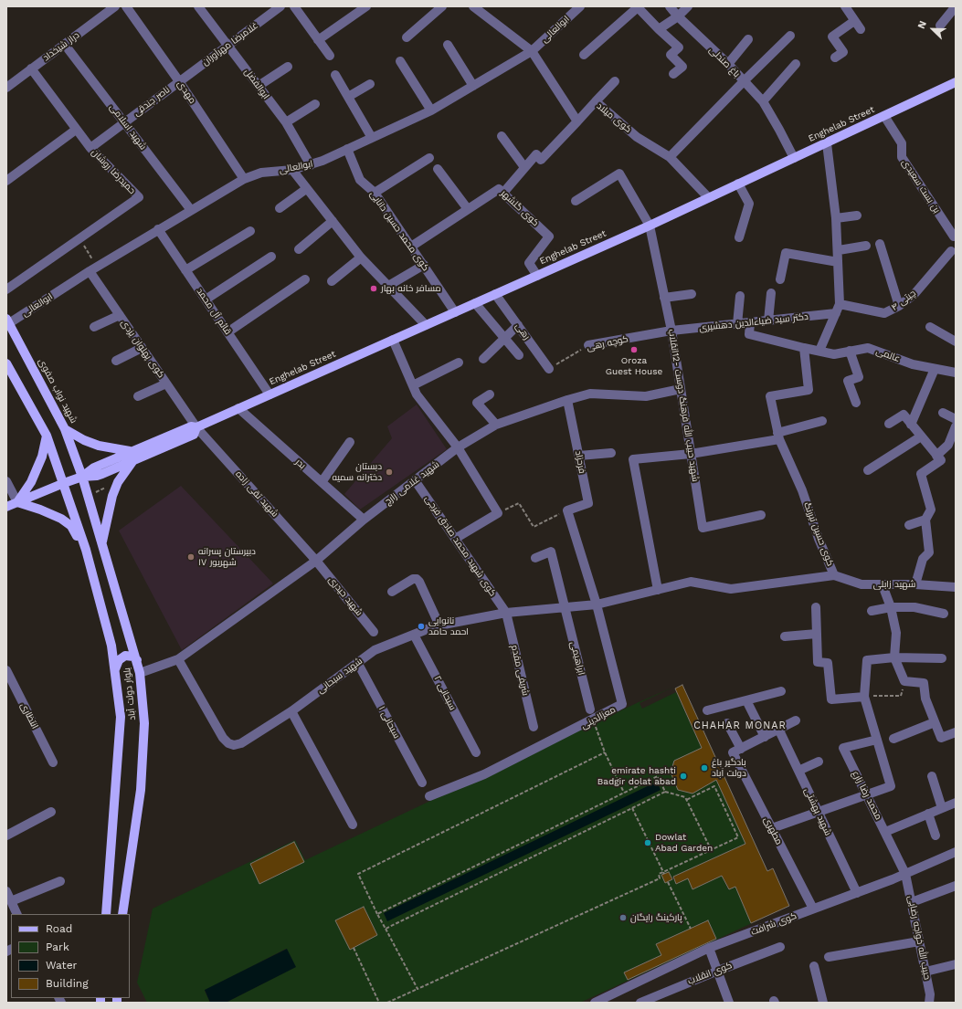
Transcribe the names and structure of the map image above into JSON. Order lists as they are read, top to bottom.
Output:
{
  "streets": {
    "main road": ["Enghelab Street", "شهید نواب صفوی", "بلوار دولت آباد"],
    "street": [
      "ابوالعالی",
      "غلامرضا مهرآوران",
      "دراز شیخداد",
      "باغ صندلی",
      "ابوالفضل",
      "مهدی",
      "ناصر جندقی",
      "کوی میلاد",
      "شهید اسلامی",
      "حمیدرضا روشان",
      "بن بست سعیدی",
      "کوی گلشهر",
      "کوی محمد حسین دانایی",
      "چیتی ۴",
      "قائم آل محمد",
      "دکتر سید ضیاءالدین دهشیری",
      "رهی",
      "کوچه رهی",
      "کوی پهلوان یزدی",
      "عالمی",
      "شهید حبیب الله فرهنگ دوست -12انقلاب",
      "فرحزاد",
      "بدر",
      "شهید غلامی زارچ",
      "شهید تقی زاده",
      "کوی حسین تیررنگ",
      "کوی شهید محمد صادق فرجی",
      "شهید زابلی",
      "شهید حیدری",
      "ابراهیمی",
      "شریفی مقدم",
      "شهید سبحانی",
      "سبحانی ۲",
      "انتظاری",
      "معزالدینی",
      "سبحانی ۱",
      "محمد رضا زارع",
      "شهید بهشتی",
      "مطهری",
      "کوی شرافت",
      "حبیب الله خواجه رضایی",
      "کوی انقلاب"
    ]
  },
  "crossings": [
    ["ابوالعالی", "ابوالفضل"],
    ["ابوالعالی", "مهدی"],
    ["ابوالعالی", "شهید اسلامی"],
    ["ابوالعالی", "کوی محمد حسین دانایی"],
    ["ابوالعالی", "قائم آل محمد"],
    ["ابوالعالی", "کوی پهلوان یزدی"],
    ["ابوالعالی", "شهید نواب صفوی"],
    ["غلامرضا مهرآوران", "ابوالفضل"],
    ["غلامرضا مهرآوران", "مهدی"],
    ["غلامرضا مهرآوران", "ناصر جندقی"],
    ["دراز شیخداد", "شهید اسلامی"],
    ["دراز شیخداد", "حمیدرضا روشان"],
    ["باغ صندلی", "Enghelab Street"],
    ["مهدی", "ناصر جندقی"],
    ["ناصر جندقی", "شهید اسلامی"],
    ["ناصر جندقی", "حمیدرضا روشان"],
    ["کوی میلاد", "Enghelab Street"],
    ["Enghelab Street", "بن بست سعیدی"],
    ["Enghelab Street", "کوی گلشهر"],
    ["Enghelab Street", "کوی محمد حسین دانایی"],
    ["Enghelab Street", "قائم آل محمد"],
    ["Enghelab Street", "رهی"],
    ["Enghelab Street", "کوی پهلوان یزدی"],
    ["Enghelab Street", "شهید نواب صفوی"],
    ["Enghelab Street", "شهید حبیب الله فرهنگ دوست -12انقلاب"],
    ["Enghelab Street", "بدر"],
    ["Enghelab Street", "شهید تقی زاده"],
    ["Enghelab Street", "بلوار دولت آباد"],
    ["کوی گلشهر", "کوی محمد حسین دانایی"],
    ["دکتر سید ضیاءالدین دهشیری", "کوچه رهی"],
    ["دکتر سید ضیاءالدین دهشیری", "شهید حبیب الله فرهنگ دوست -12انقلاب"],
    ["رهی", "کوچه رهی"],
    ["کوچه رهی", "شهید حبیب الله فرهنگ دوست -12انقلاب"],
    ["کوی پهلوان یزدی", "شهید تقی زاده"],
    ["شهید نواب صفوی", "بلوار دولت آباد"],
    ["شهید حبیب الله فرهنگ دوست -12انقلاب", "شهید غلامی زارچ"],
    ["فرحزاد", "شهید غلامی زارچ"],
    ["فرحزاد", "معزالدینی"],
    ["بدر", "شهید غلامی زارچ"],
    ["شهید غلامی زارچ", "شهید تقی زاده"],
    ["شهید غلامی زارچ", "کوی شهید محمد صادق فرجی"],
    ["شهید غلامی زارچ", "شهید حیدری"],
    ["شهید غلامی زارچ", "شهید سبحانی"],
    ["شهید تقی زاده", "شهید حیدری"],
    ["کوی حسین تیررنگ", "شهید زابلی"],
    ["کوی حسین تیررنگ", "شهید سبحانی"],
    ["کوی حسین تیررنگ", "معزالدینی"],
    ["کوی شهید محمد صادق فرجی", "شریفی مقدم"],
    ["کوی شهید محمد صادق فرجی", "شهید سبحانی"],
    ["ابراهیمی", "شهید سبحانی"],
    ["شریفی مقدم", "شهید سبحانی"],
    ["شهید سبحانی", "سبحانی ۲"],
    ["شهید سبحانی", "معزالدینی"],
    ["شهید سبحانی", "سبحانی ۱"],
    ["محمد رضا زارع", "کوی شرافت"],
    ["محمد رضا زارع", "حبیب الله خواجه رضایی"],
    ["شهید بهشتی", "کوی شرافت"],
    ["مطهری", "کوی شرافت"],
    ["کوی شرافت", "حبیب الله خواجه رضایی"]
  ],
  "districts": ["CHAHAR MONAR"],
  "places": [
    "مسافر خانه بهار",
    "Oroza Guest House",
    "دبستان دخترانه سمیه",
    "دبیرستان پسرانه ۱۷ شهریور",
    "نانوایی احمد حامد",
    "بادگیر باغ دولت آباد",
    "emirate hashti Badgir dolat abad",
    "Dowlat Abad Garden",
    "پارکینگ رایگان"
  ],
  "legend": [
    "Road",
    "Park",
    "Water",
    "Building"
  ],
  "north": "top left"
}
